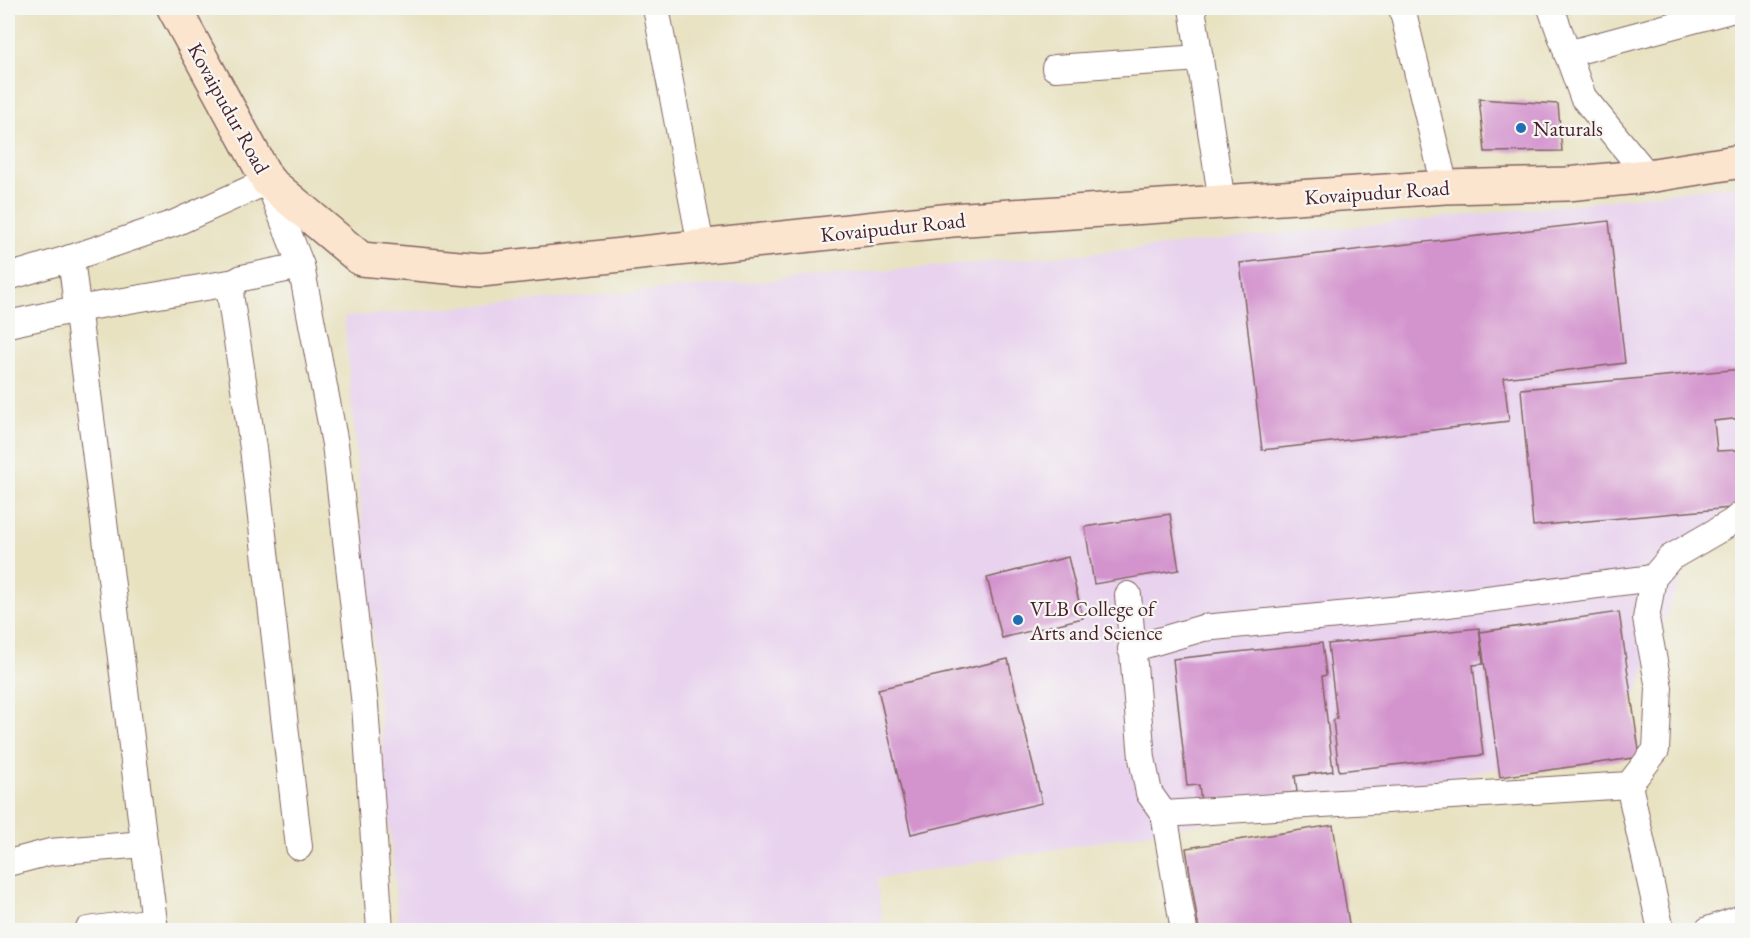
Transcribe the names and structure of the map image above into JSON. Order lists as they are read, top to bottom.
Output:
{
  "streets": {
    "main road": ["Kovaipudur Road"]
  },
  "places": ["Naturals", "VLB College of Arts and Science"]
}
